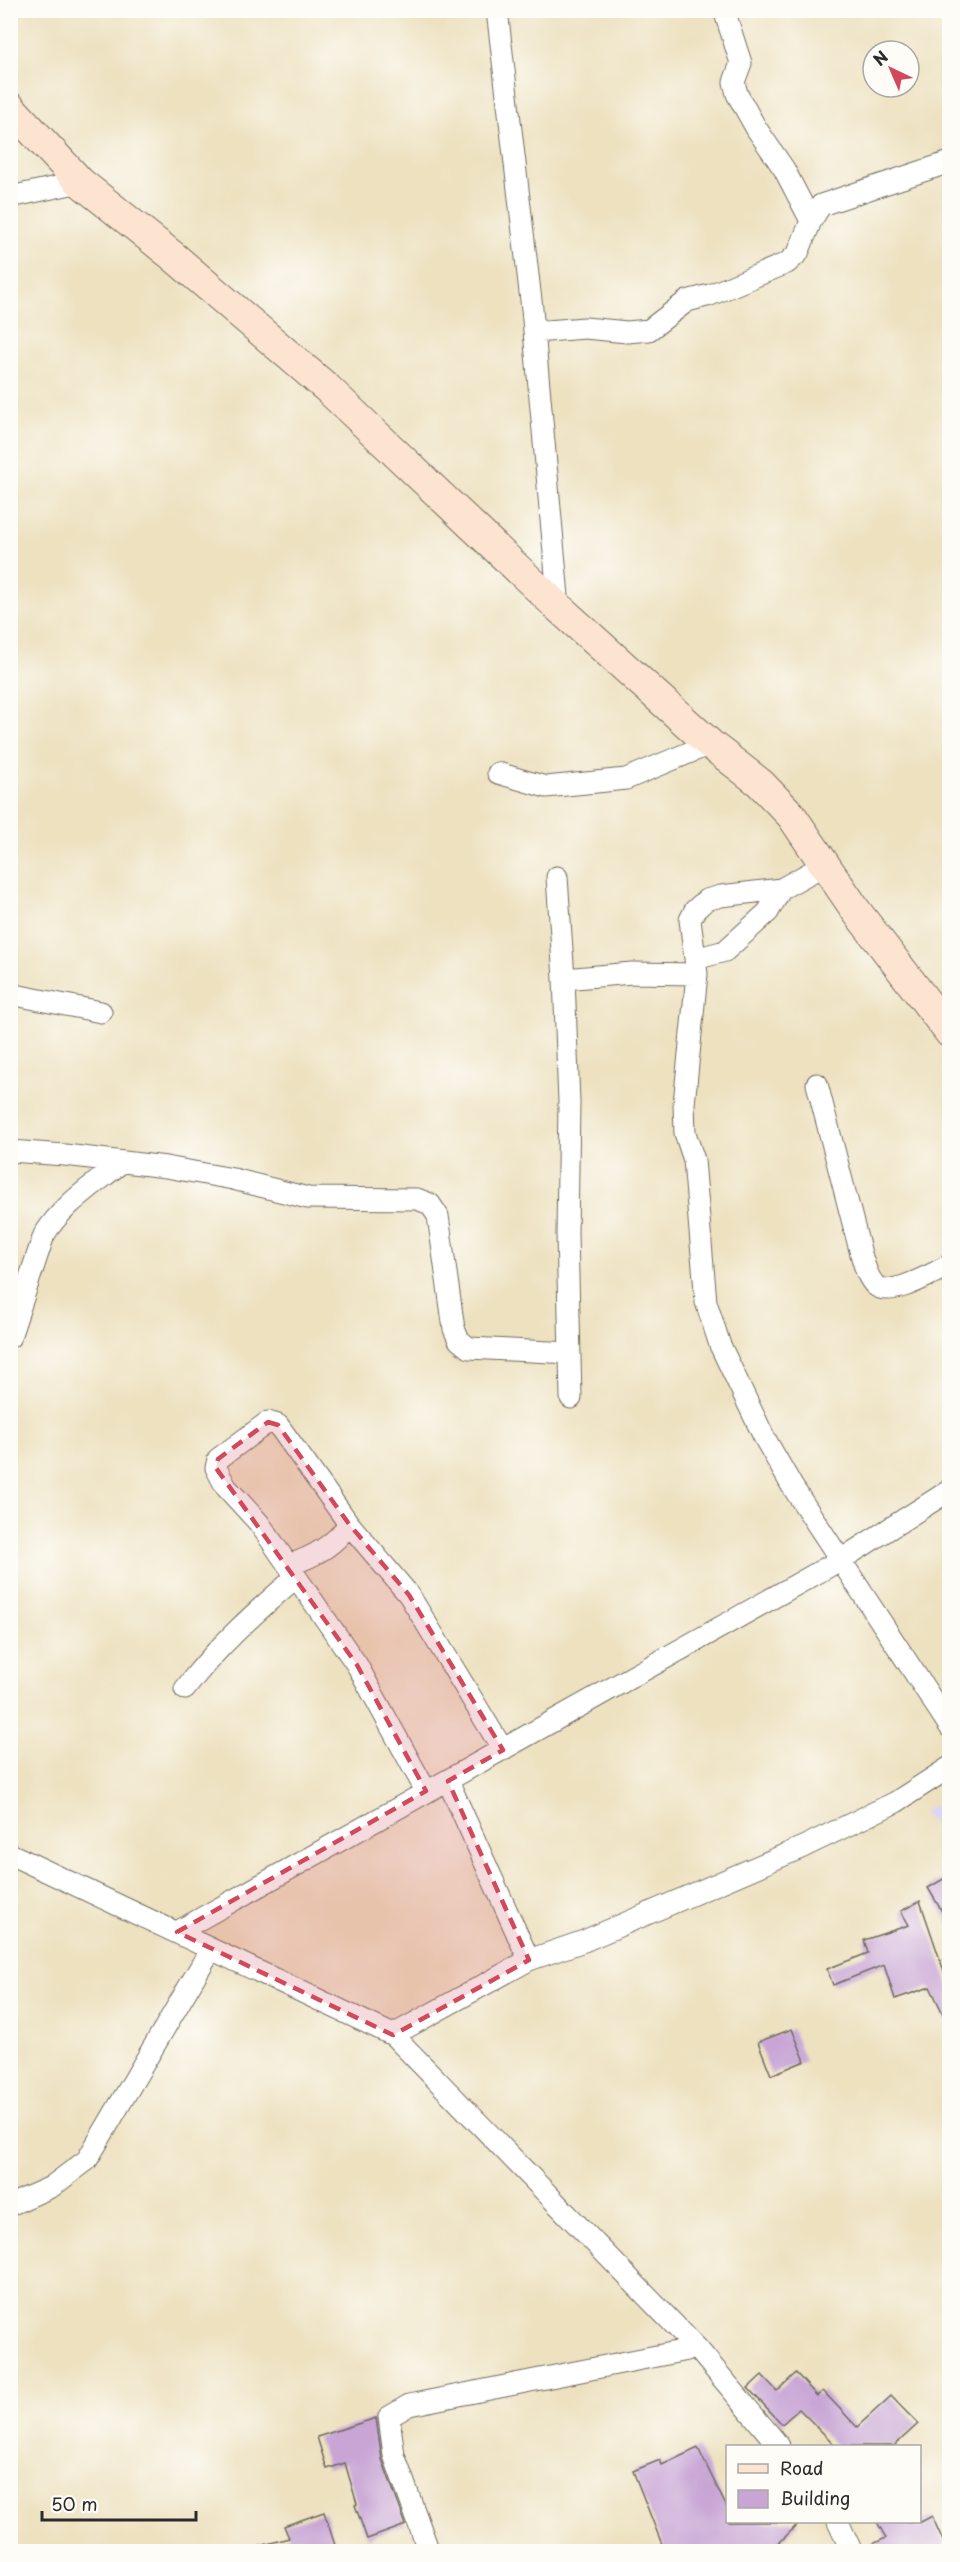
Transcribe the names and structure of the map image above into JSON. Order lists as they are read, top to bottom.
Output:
{
  "legend": ["Road", "Building"],
  "scale_bar": "50 m",
  "north": "top left"
}
